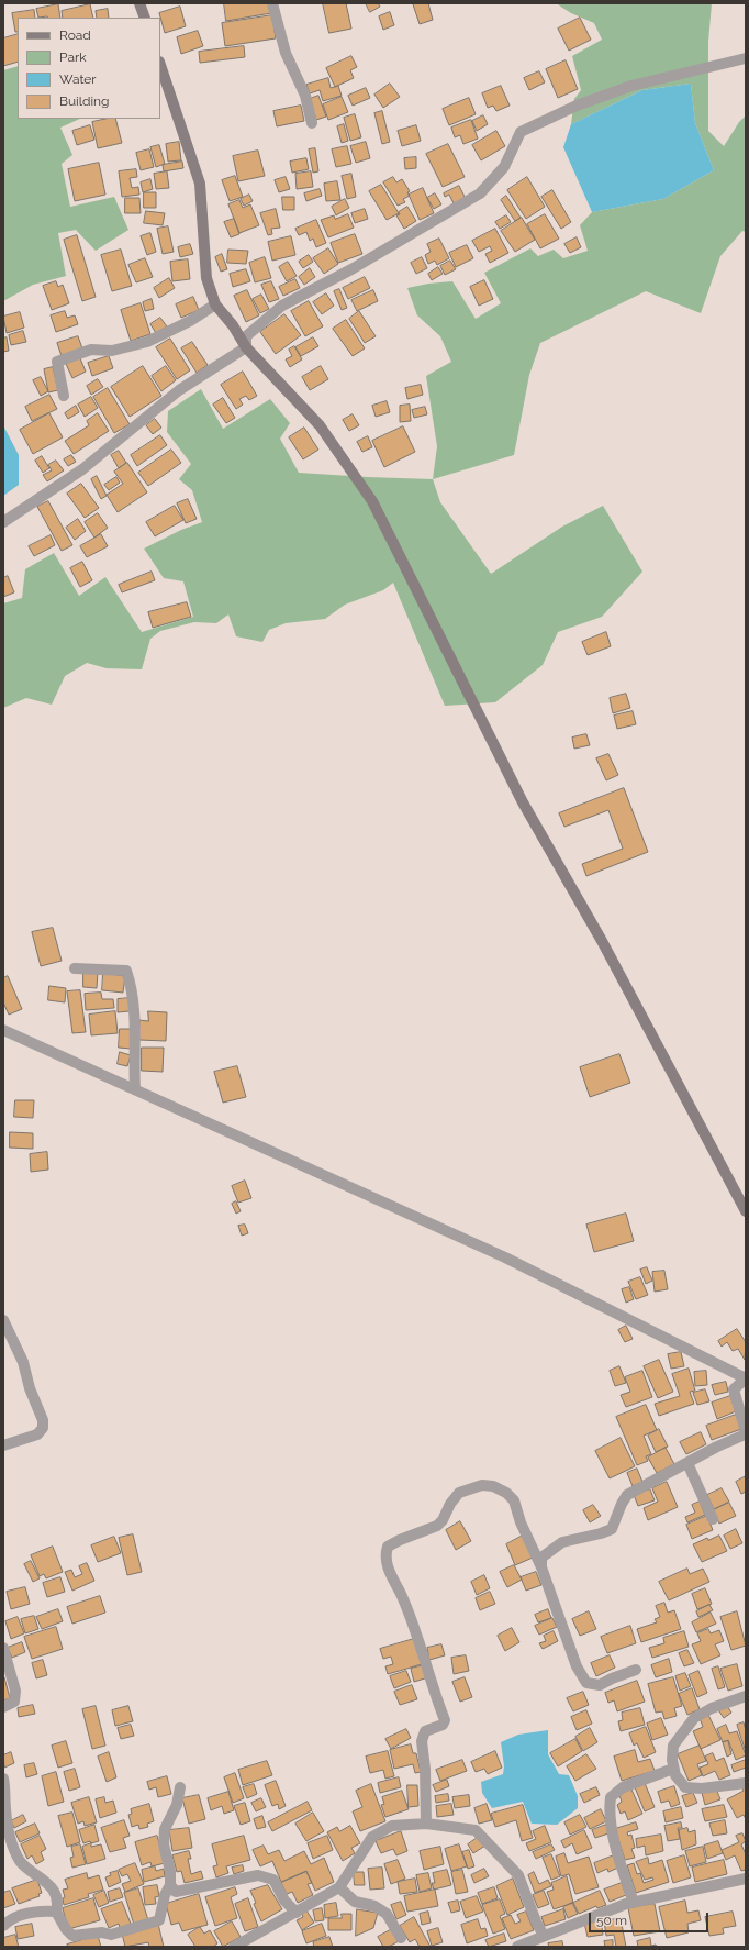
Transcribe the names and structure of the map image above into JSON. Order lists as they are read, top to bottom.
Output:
{
  "legend": [
    "Road",
    "Park",
    "Water",
    "Building"
  ],
  "scale_bar": "50 m"
}
